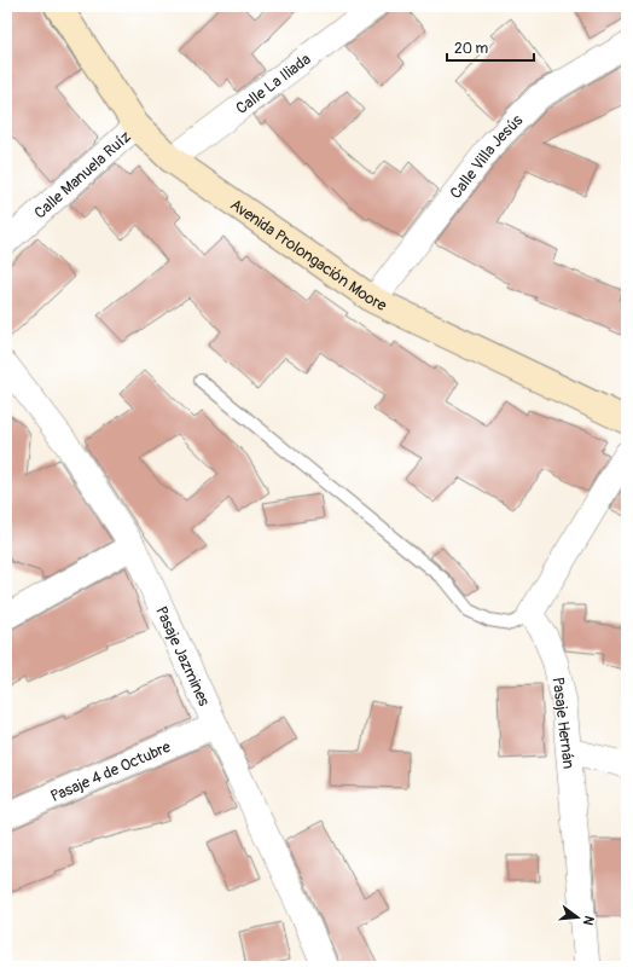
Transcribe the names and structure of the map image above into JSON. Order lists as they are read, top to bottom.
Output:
{
  "streets": {
    "street": [
      "Calle La Iliada",
      "Calle Villa Jesús",
      "Calle Manuela Ruíz",
      "Avenida Prolongación Moore",
      "Pasaje Jazmines",
      "Pasaje Hernán",
      "Pasaje 4 de Octubre"
    ]
  },
  "crossings": [
    ["Calle La Iliada", "Avenida Prolongación Moore"],
    ["Calle Villa Jesús", "Avenida Prolongación Moore"],
    ["Calle Manuela Ruíz", "Avenida Prolongación Moore"],
    ["Pasaje Jazmines", "Pasaje 4 de Octubre"]
  ],
  "scale_bar": "20 m",
  "north": "right"
}
